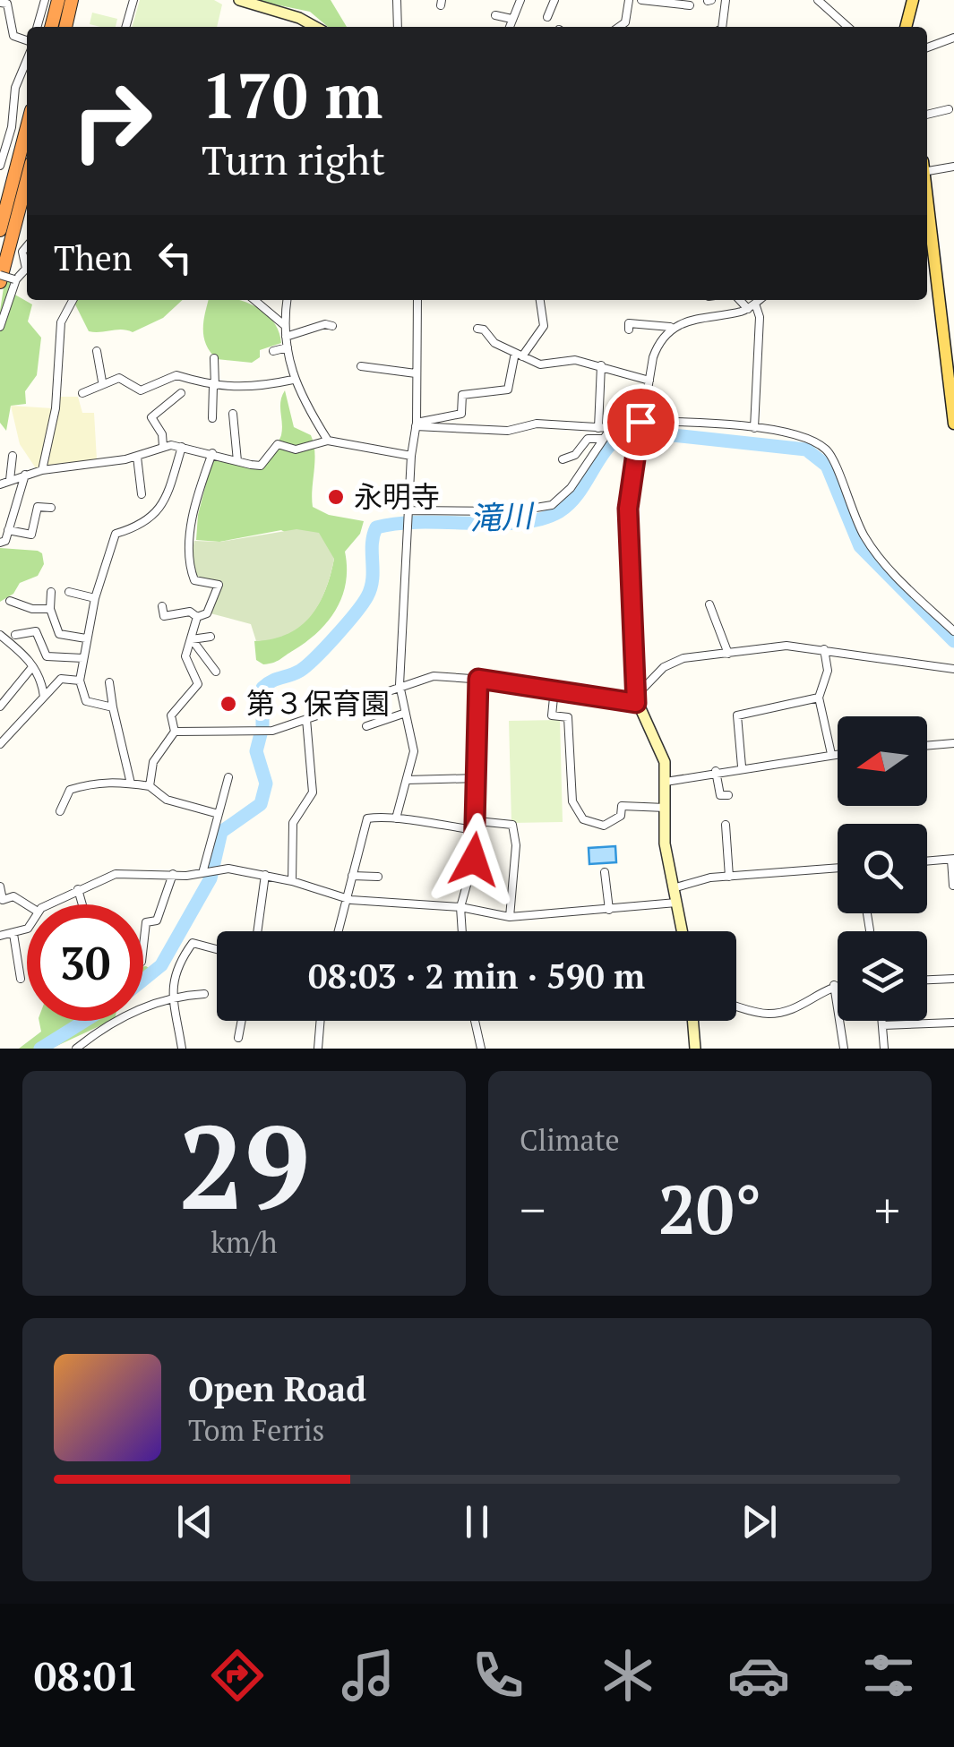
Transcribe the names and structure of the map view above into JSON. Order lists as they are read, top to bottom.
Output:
{
  "water": ["滝川"],
  "places": ["永明寺", "第３保育園"],
  "north": "left",
  "page": {
    "turn": ["170 m", "Turn right"],
    "then": "Then",
    "limit": "30",
    "trip": "08:03 · 2 min · 590 m",
    "tile": [
      ["29", "km/h"],
      "Climate"
    ],
    "heat": ["−", "20°", "+"],
    "song": ["Open Road", "Tom Ferris"],
    "tabs": "08:01"
  }
}
